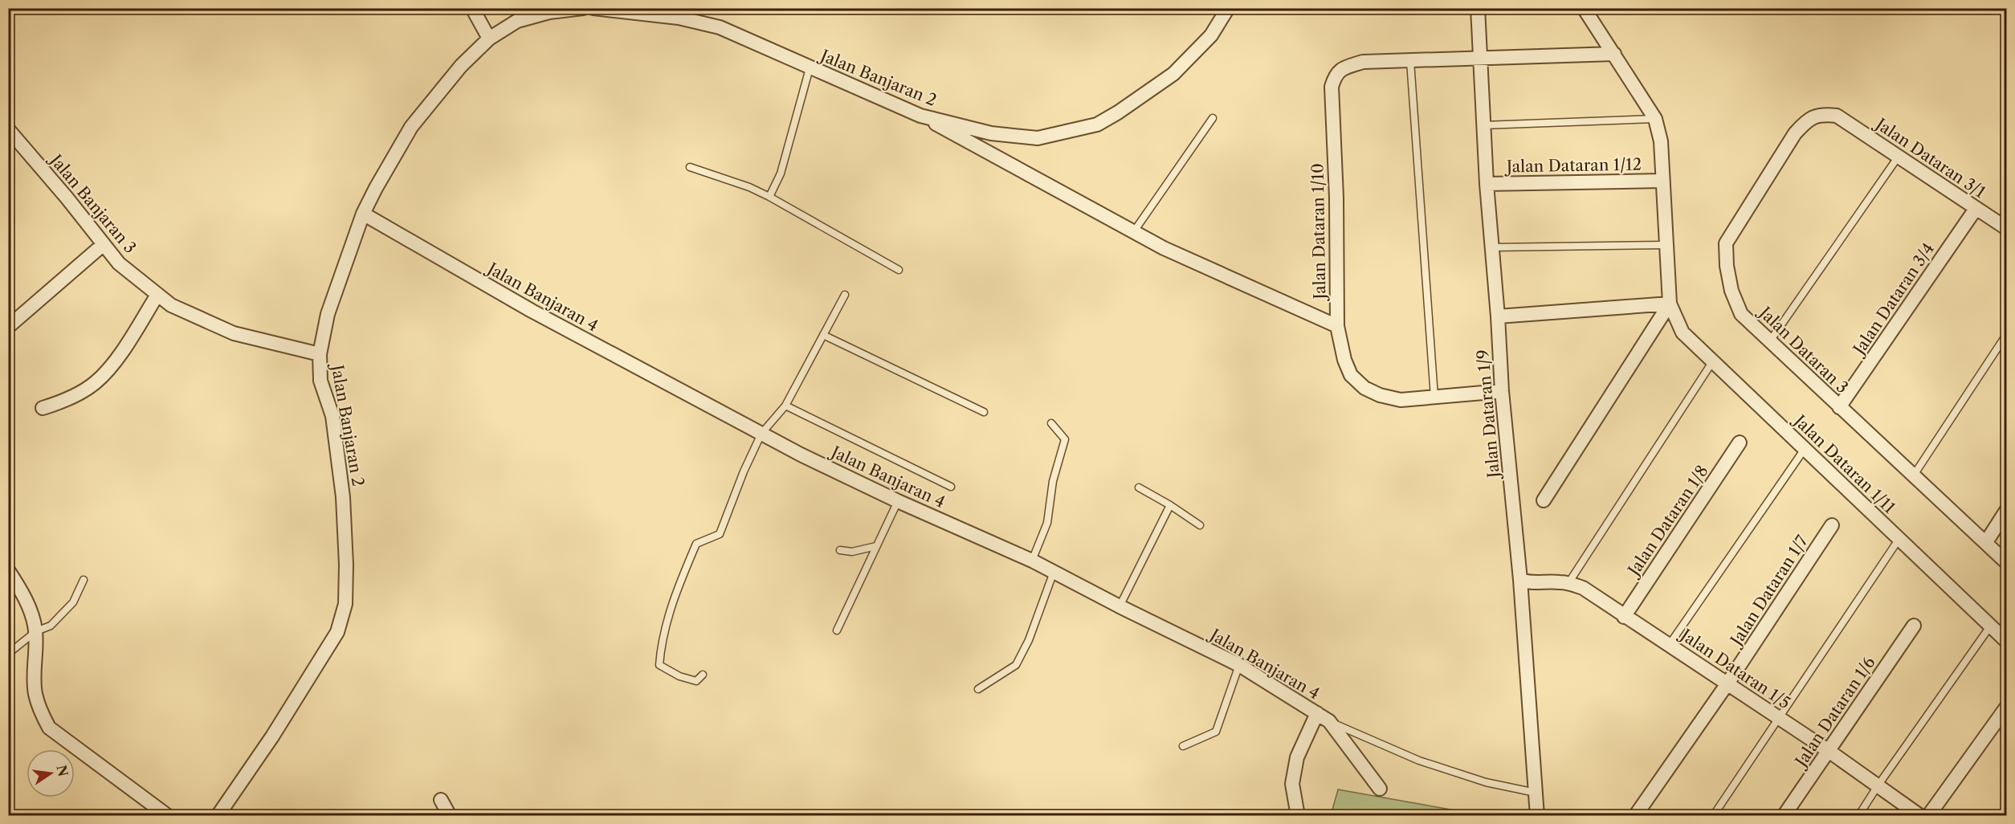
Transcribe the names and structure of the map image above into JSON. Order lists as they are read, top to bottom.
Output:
{
  "streets": {
    "street": [
      "Jalan Banjaran 2",
      "Jalan Dataran 3/1",
      "Jalan Dataran 1/12",
      "Jalan Banjaran 3",
      "Jalan Dataran 1/10",
      "Jalan Banjaran 4",
      "Jalan Dataran 3/4",
      "Jalan Dataran 3",
      "Jalan Dataran 1/9",
      "Jalan Dataran 1/11",
      "Jalan Dataran 1/8",
      "Jalan Dataran 1/7",
      "Jalan Dataran 1/5",
      "Jalan Dataran 1/6"
    ]
  },
  "crossings": [
    ["Jalan Banjaran 2", "Jalan Banjaran 3"],
    ["Jalan Banjaran 2", "Jalan Banjaran 4"],
    ["Jalan Dataran 3/1", "Jalan Dataran 3/4"],
    ["Jalan Dataran 3/1", "Jalan Dataran 3"],
    ["Jalan Dataran 1/12", "Jalan Dataran 1/9"],
    ["Jalan Dataran 1/10", "Jalan Dataran 1/9"],
    ["Jalan Dataran 3/4", "Jalan Dataran 3"],
    ["Jalan Dataran 1/9", "Jalan Dataran 1/5"],
    ["Jalan Dataran 1/8", "Jalan Dataran 1/5"],
    ["Jalan Dataran 1/7", "Jalan Dataran 1/5"],
    ["Jalan Dataran 1/5", "Jalan Dataran 1/6"]
  ],
  "north": "right"
}
